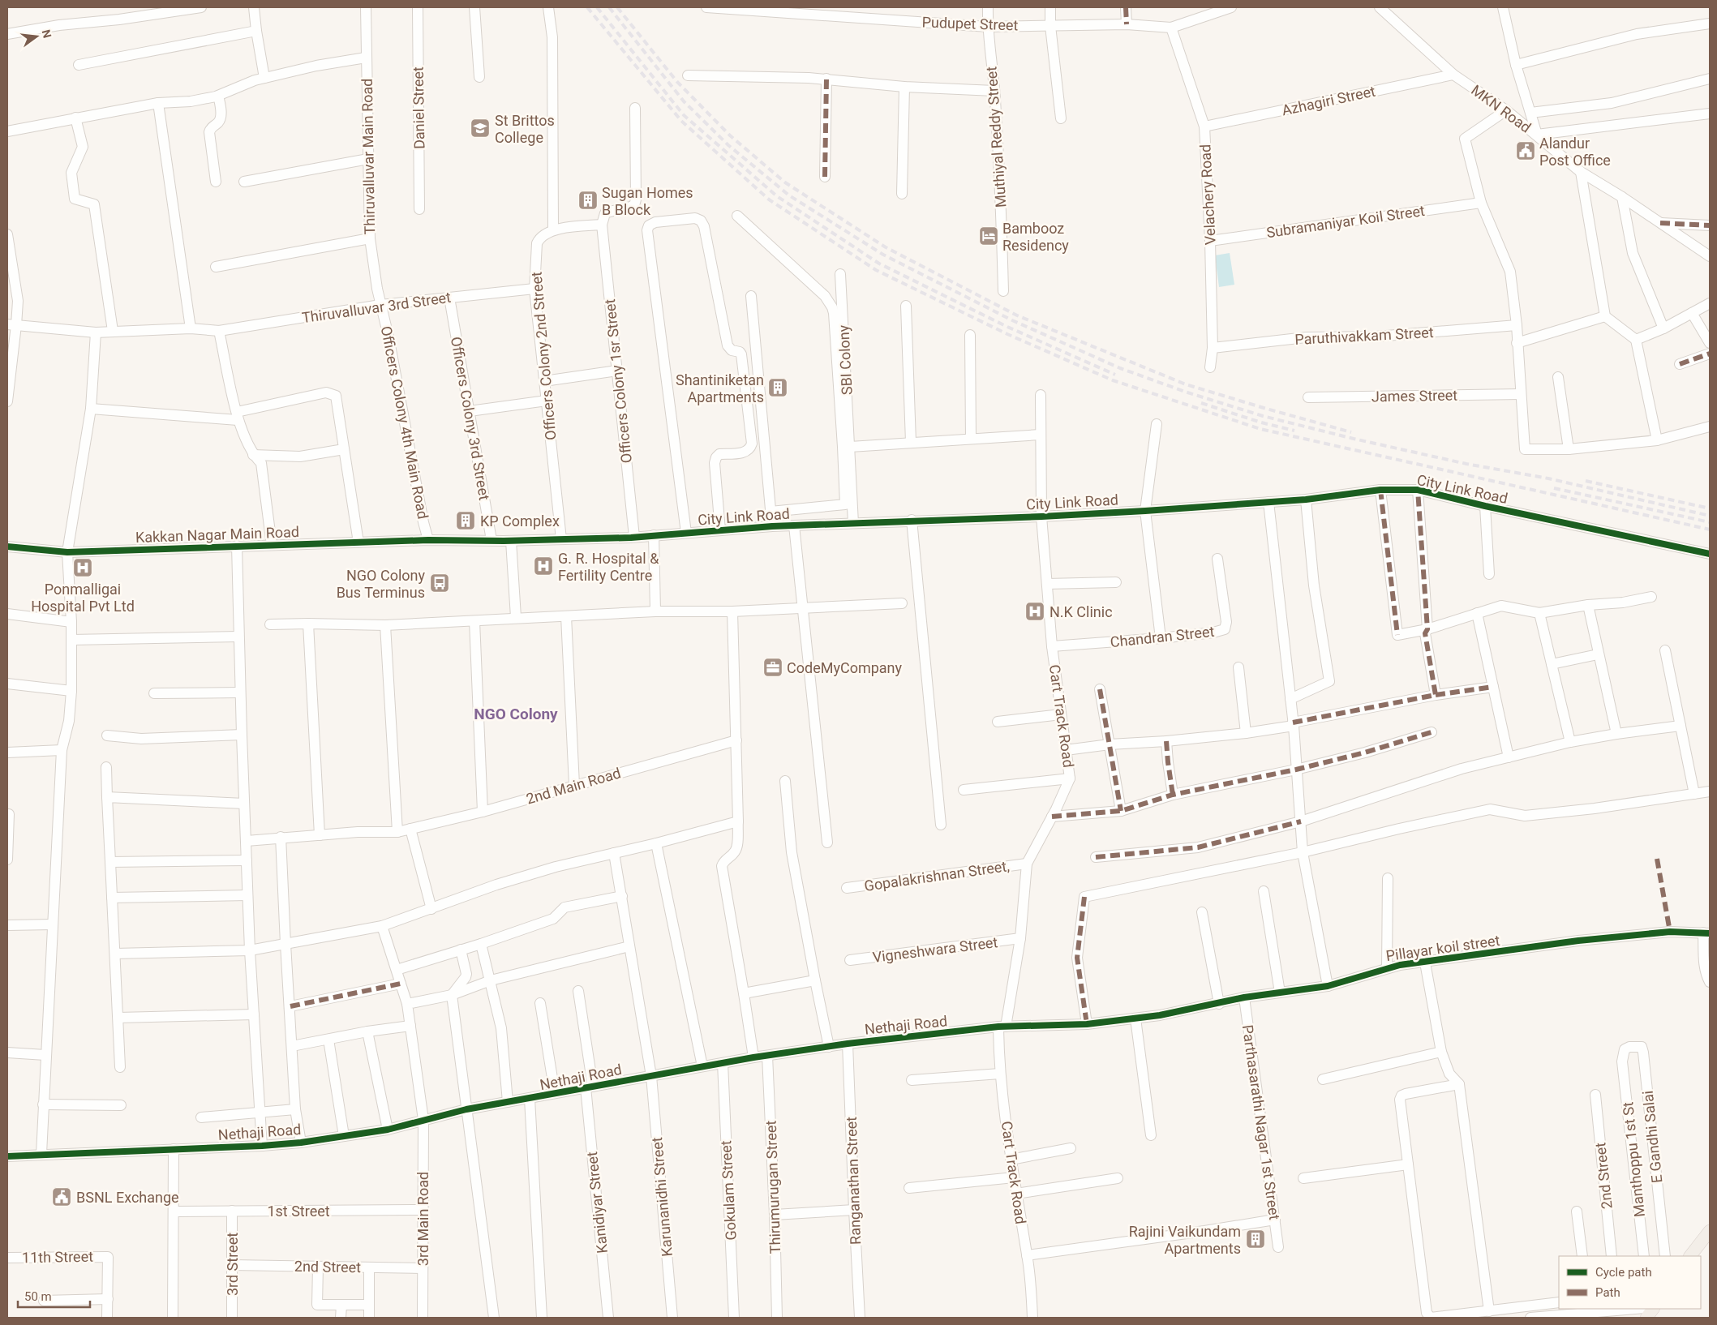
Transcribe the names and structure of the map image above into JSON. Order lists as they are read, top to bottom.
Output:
{
  "streets": {
    "street": [
      "Pudupet Street",
      "Azhagiri Street",
      "Daniel Street",
      "MKN Road",
      "Muthiyal Reddy Street",
      "Thiruvalluvar Main Road",
      "Velachery Road",
      "Subramaniyar Koil Street",
      "Thiruvalluvar 3rd Street",
      "Paruthivakkam Street",
      "Officers Colony 2nd Street",
      "SBI Colony",
      "Officers Colony 1sr Street",
      "James Street",
      "Officers Colony 3rd Street",
      "Officers Colony 4th Main Road",
      "City Link Road",
      "Kakkan Nagar Main Road",
      "Chandran Street",
      "Cart Track Road",
      "2nd Main Road",
      "Gopalakrishnan Street,",
      "Pillayar koil street",
      "Vigneshwara Street",
      "Nethaji Road",
      "Parthasarathi Nagar 1st Street",
      "E Gandhi Salai",
      "Manthoppu 1st St",
      "2nd Street",
      "Ranganathan Street",
      "Thirumurugan Street",
      "Gokulam Street",
      "Karunanidhi Street",
      "Kanidiyar Street",
      "1st Street",
      "3rd Main Road",
      "11th Street",
      "3rd Street"
    ]
  },
  "crossings": [
    ["Pudupet Street", "Muthiyal Reddy Street"],
    ["Pudupet Street", "Velachery Road"],
    ["Azhagiri Street", "MKN Road"],
    ["Azhagiri Street", "Velachery Road"],
    ["Thiruvalluvar Main Road", "Thiruvalluvar 3rd Street"],
    ["Thiruvalluvar Main Road", "Officers Colony 4th Main Road"],
    ["Velachery Road", "Subramaniyar Koil Street"],
    ["Velachery Road", "Paruthivakkam Street"],
    ["Thiruvalluvar 3rd Street", "Officers Colony 2nd Street"],
    ["Thiruvalluvar 3rd Street", "Officers Colony 3rd Street"],
    ["Thiruvalluvar 3rd Street", "Officers Colony 4th Main Road"],
    ["Officers Colony 2nd Street", "City Link Road"],
    ["SBI Colony", "City Link Road"],
    ["Officers Colony 1sr Street", "City Link Road"],
    ["Officers Colony 3rd Street", "City Link Road"],
    ["Officers Colony 4th Main Road", "City Link Road"],
    ["Officers Colony 4th Main Road", "Kakkan Nagar Main Road"],
    ["City Link Road", "Kakkan Nagar Main Road"],
    ["City Link Road", "Cart Track Road"],
    ["Chandran Street", "Cart Track Road"],
    ["Cart Track Road", "Gopalakrishnan Street,"],
    ["Cart Track Road", "Vigneshwara Street"],
    ["Cart Track Road", "Nethaji Road"],
    ["Pillayar koil street", "Nethaji Road"],
    ["Pillayar koil street", "Parthasarathi Nagar 1st Street"],
    ["Nethaji Road", "Ranganathan Street"],
    ["Nethaji Road", "Thirumurugan Street"],
    ["Nethaji Road", "Gokulam Street"],
    ["Nethaji Road", "Karunanidhi Street"],
    ["Nethaji Road", "Kanidiyar Street"],
    ["Nethaji Road", "3rd Main Road"],
    ["E Gandhi Salai", "Manthoppu 1st St"],
    ["2nd Street", "3rd Main Road"],
    ["2nd Street", "3rd Street"],
    ["1st Street", "3rd Main Road"],
    ["1st Street", "3rd Street"]
  ],
  "districts": ["NGO Colony"],
  "places": {
    "school or university": ["St Brittos College"],
    "public building": ["Alandur Post Office", "BSNL Exchange"],
    "building": [
      "Sugan Homes B Block",
      "Shantiniketan Apartments",
      "KP Complex",
      "Rajini Vaikundam Apartments"
    ],
    "hotel": ["Bambooz Residency"],
    "hospital": ["G. R. Hospital & Fertility Centre", "Ponmalligai Hospital Pvt Ltd", "N.K Clinic"],
    "bus stop": ["NGO Colony Bus Terminus"],
    "office": ["CodeMyCompany"]
  },
  "legend": ["Cycle path", "Path"],
  "scale_bar": "50 m",
  "north": "right"
}
